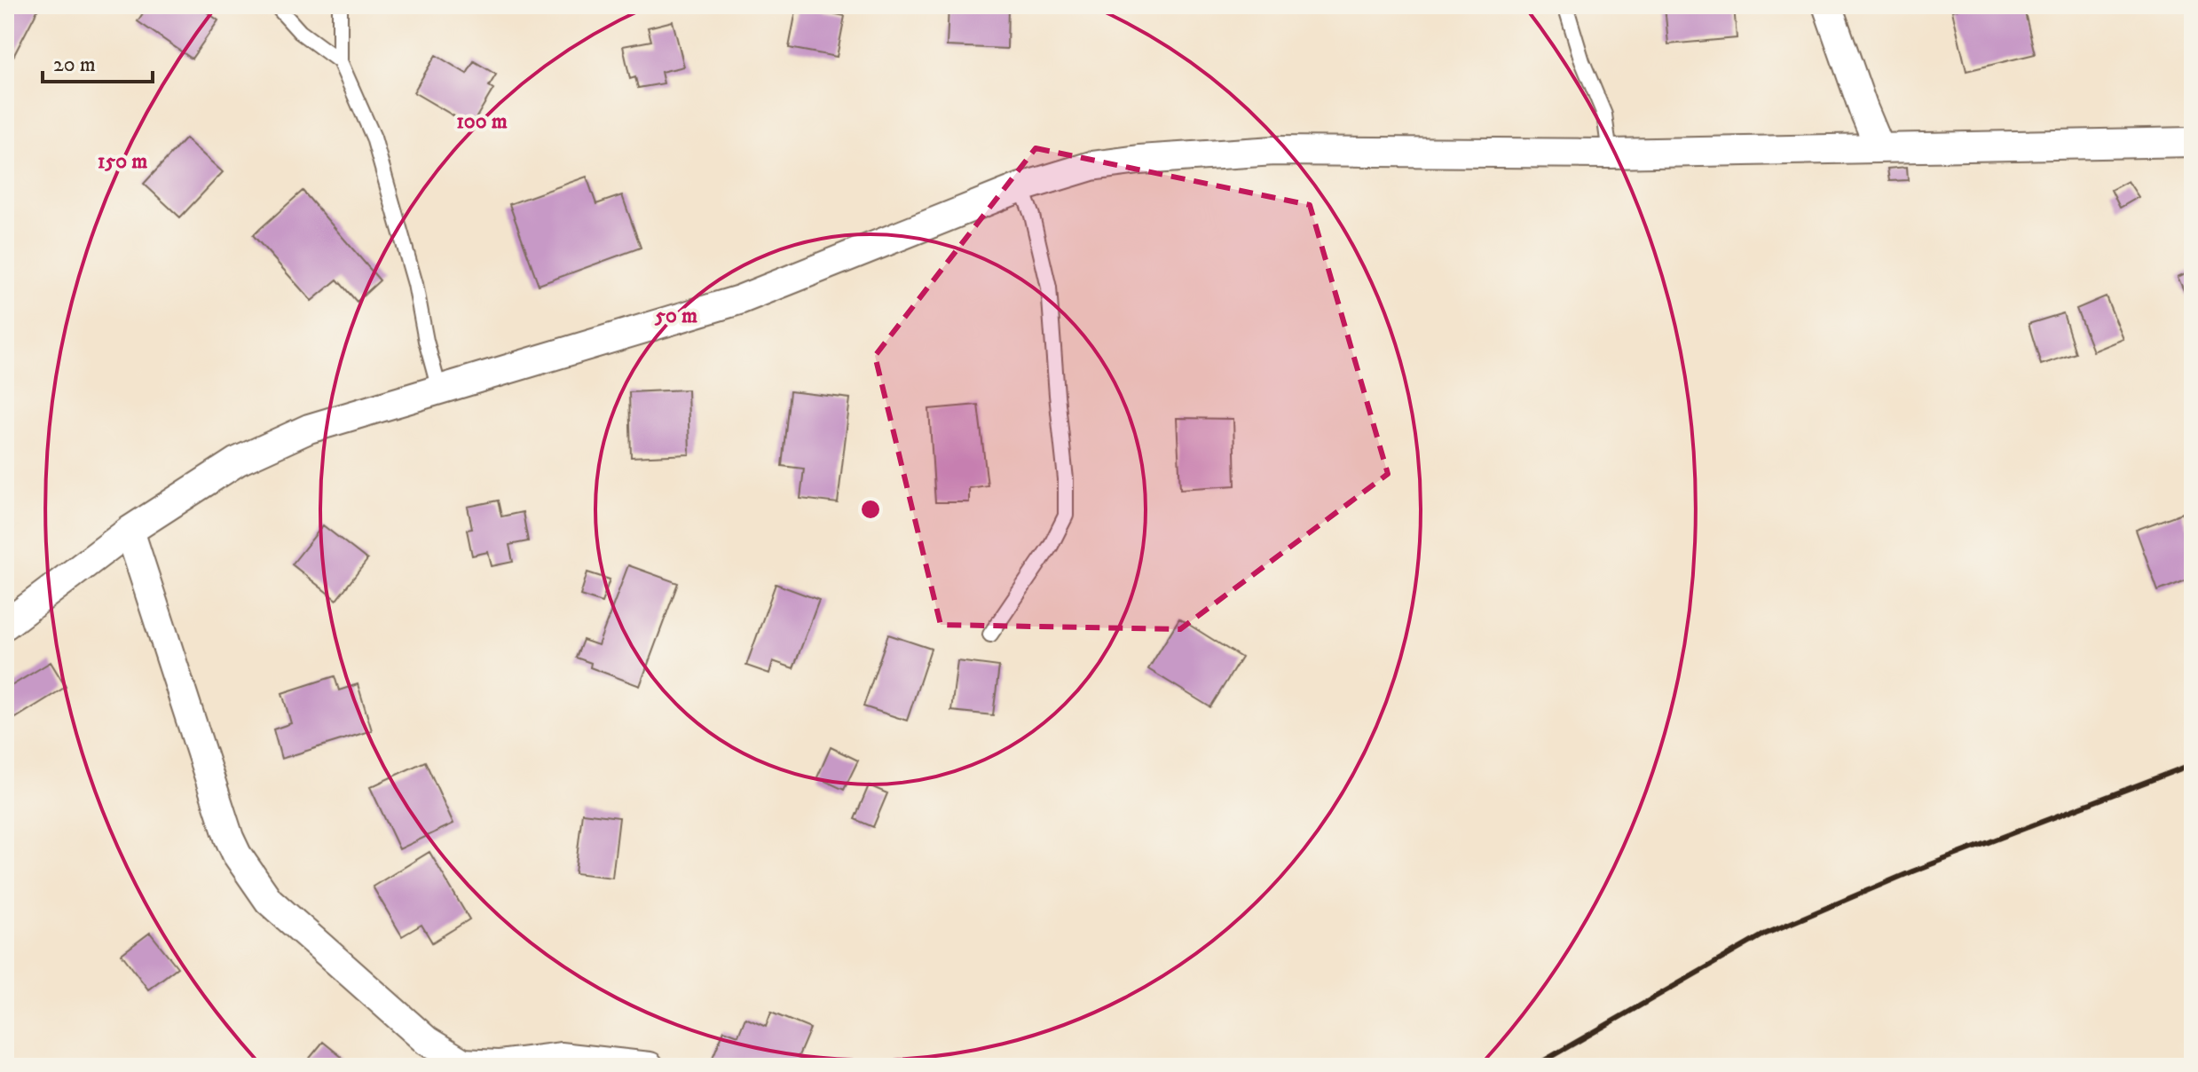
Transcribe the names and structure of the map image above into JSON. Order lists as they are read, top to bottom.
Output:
{
  "scale_bar": "20 m",
  "rings": ["100 m", "150 m", "50 m"]
}
